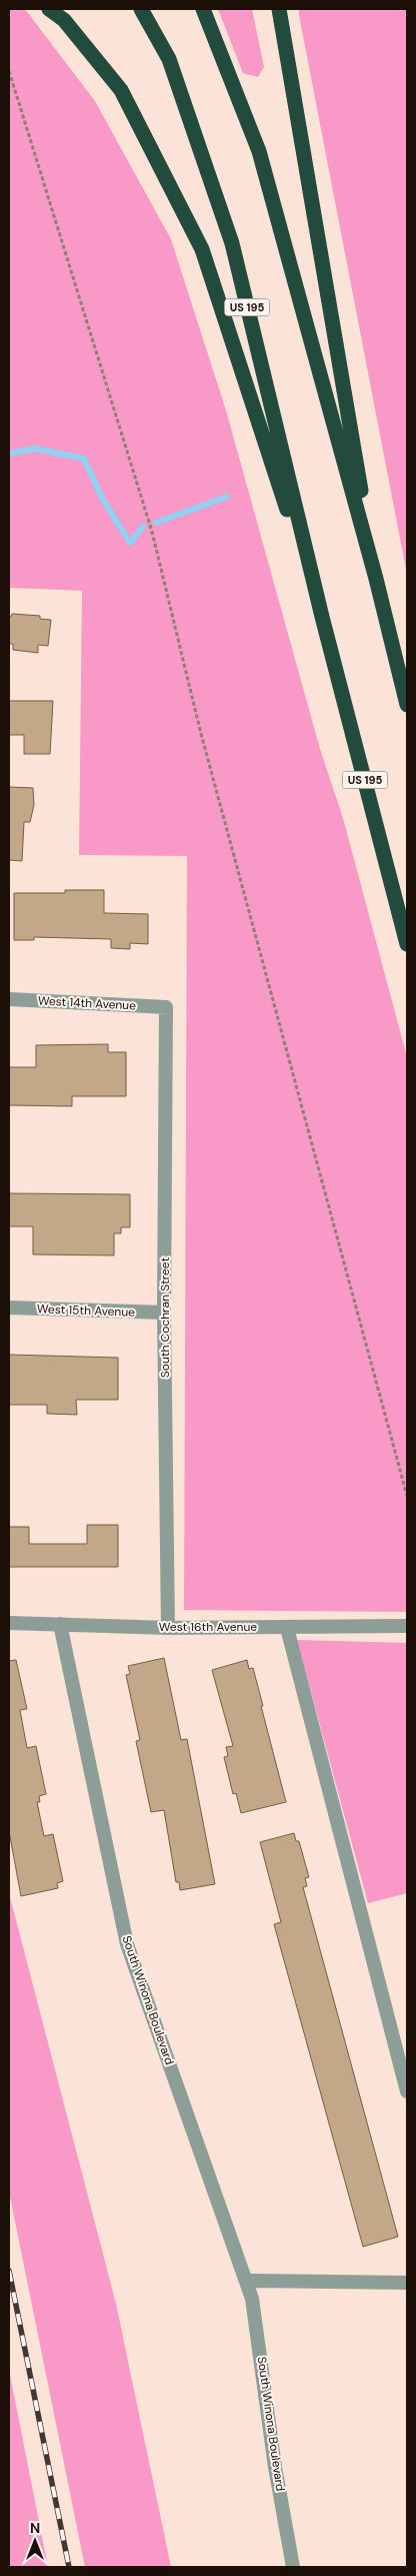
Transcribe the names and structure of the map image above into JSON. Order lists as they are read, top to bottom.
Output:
{
  "streets": {
    "highway": ["US 195"],
    "street": [
      "West 14th Avenue",
      "West 15th Avenue",
      "South Cochran Street",
      "West 16th Avenue",
      "South Winona Boulevard"
    ]
  },
  "crossings": [
    ["West 14th Avenue", "South Cochran Street"],
    ["West 15th Avenue", "South Cochran Street"],
    ["South Cochran Street", "West 16th Avenue"],
    ["West 16th Avenue", "South Winona Boulevard"]
  ],
  "north": "top"
}
